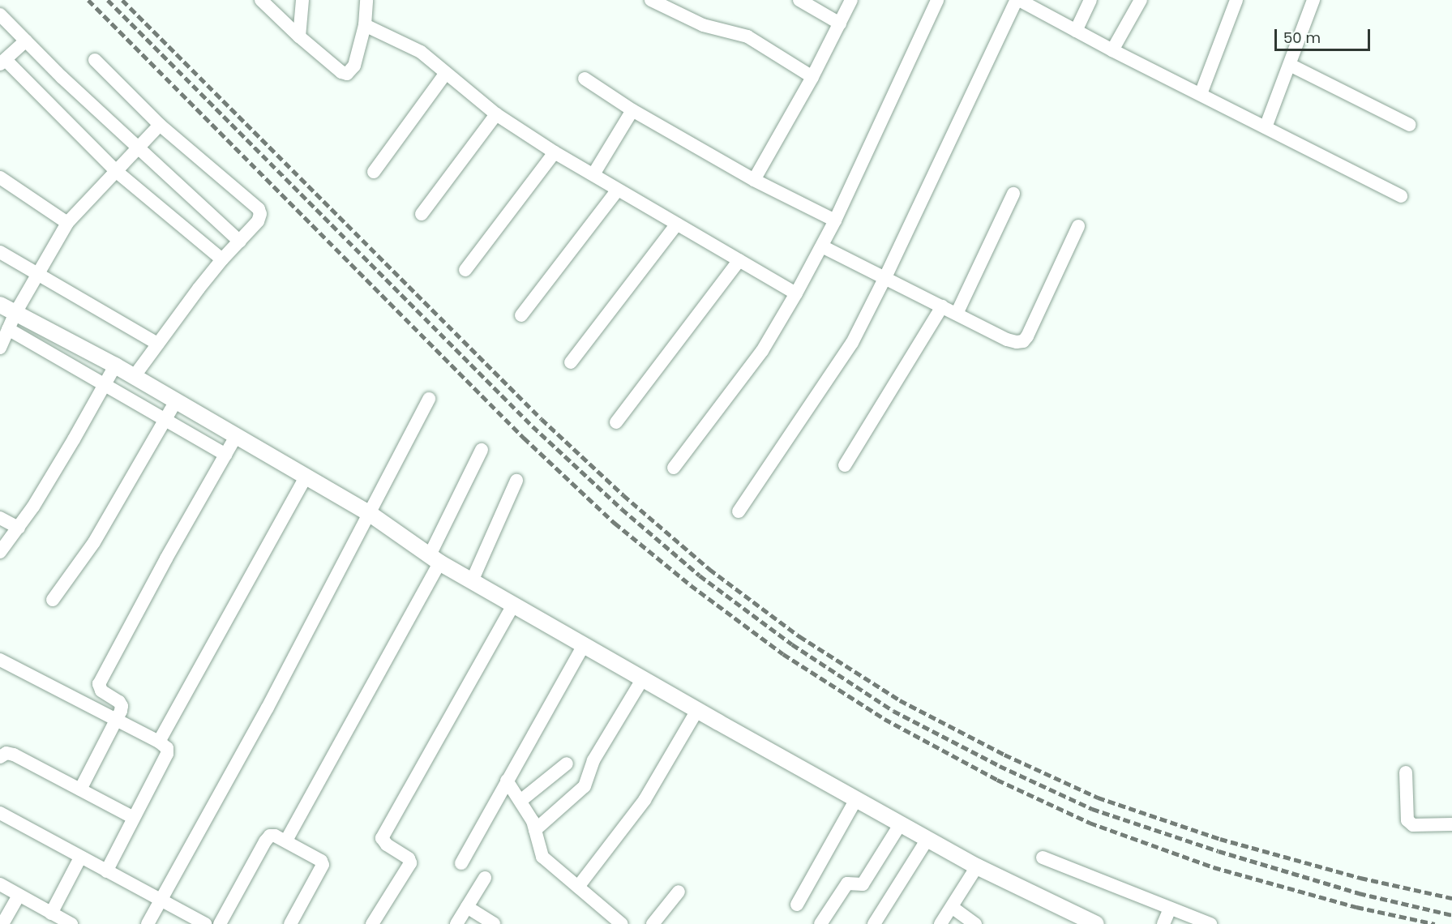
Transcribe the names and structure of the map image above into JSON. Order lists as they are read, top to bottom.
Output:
{
  "scale_bar": "50 m"
}
